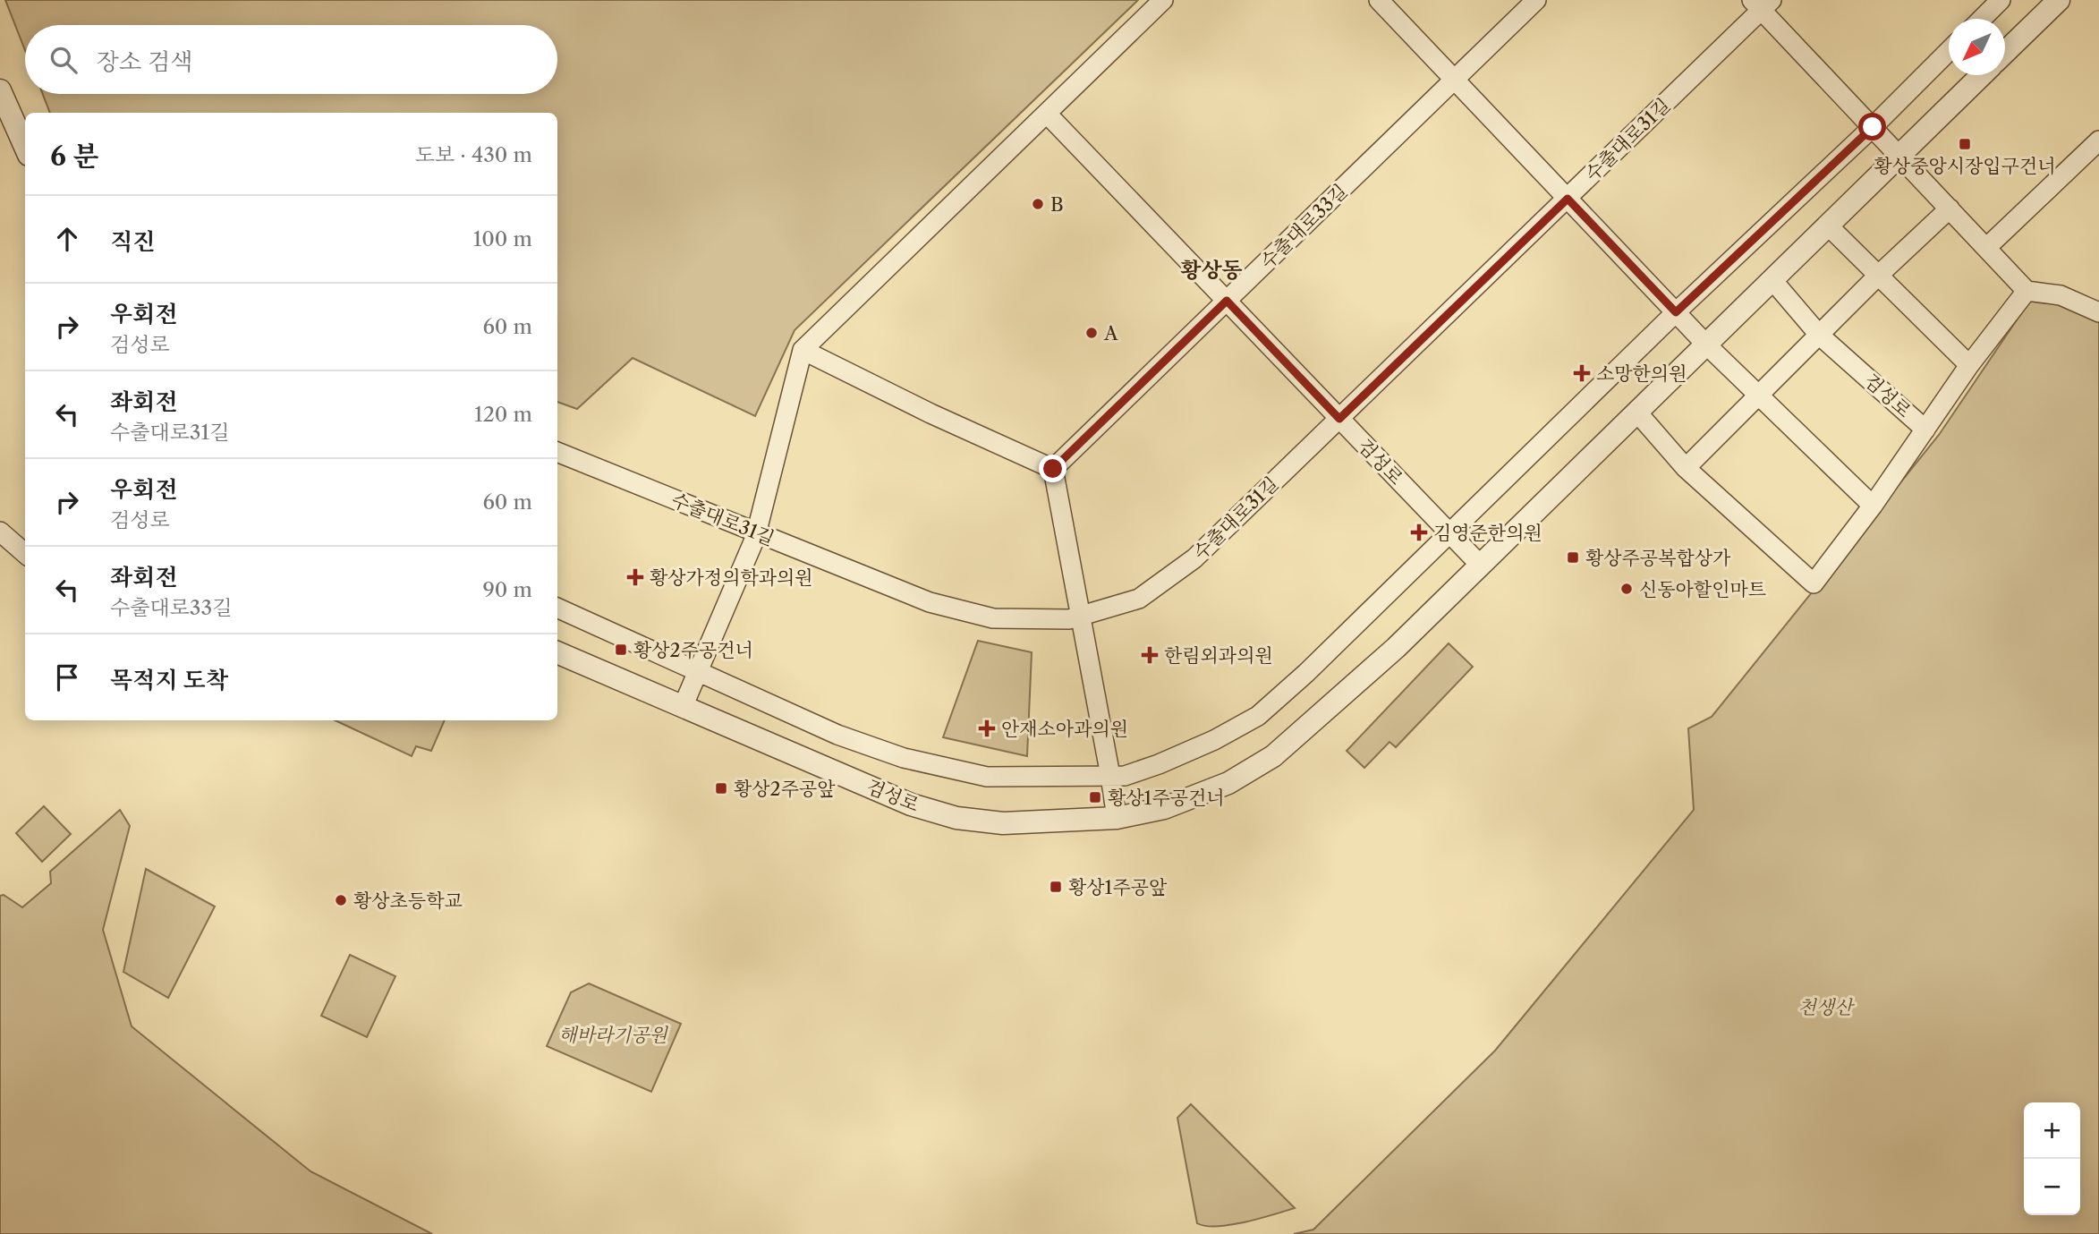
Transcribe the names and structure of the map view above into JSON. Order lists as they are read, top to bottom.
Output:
{
  "streets": {
    "street": ["수출대로31길", "수출대로33길", "검성로"]
  },
  "crossings": [
    ["수출대로31길", "검성로"],
    ["수출대로33길", "검성로"]
  ],
  "districts": ["황상동"],
  "parks": ["천생산", "해바라기공원"],
  "places": {
    "transit": [
      "황상중앙시장입구건너",
      "황상주공복합상가",
      "황상2주공건너",
      "황상2주공앞",
      "황상1주공건너",
      "황상1주공앞"
    ],
    "other": [
      "B",
      "A",
      "신동아할인마트",
      "황상초등학교"
    ],
    "health": [
      "소망한의원",
      "김영준한의원",
      "황상가정의학과의원",
      "한림외과의원",
      "안재소아과의원"
    ]
  },
  "north": "bottom left",
  "page": {
    "search": "장소 검색",
    "heading": ["6 분", "도보 · 430 m"],
    "list": [
      ["직진", "100 m"],
      ["우회전", "검성로", "60 m"],
      ["좌회전", "수출대로31길", "120 m"],
      ["우회전", "검성로", "60 m"],
      ["좌회전", "수출대로33길", "90 m"],
      "목적지 도착"
    ],
    "map_buttons": ["+", "−"]
  }
}
